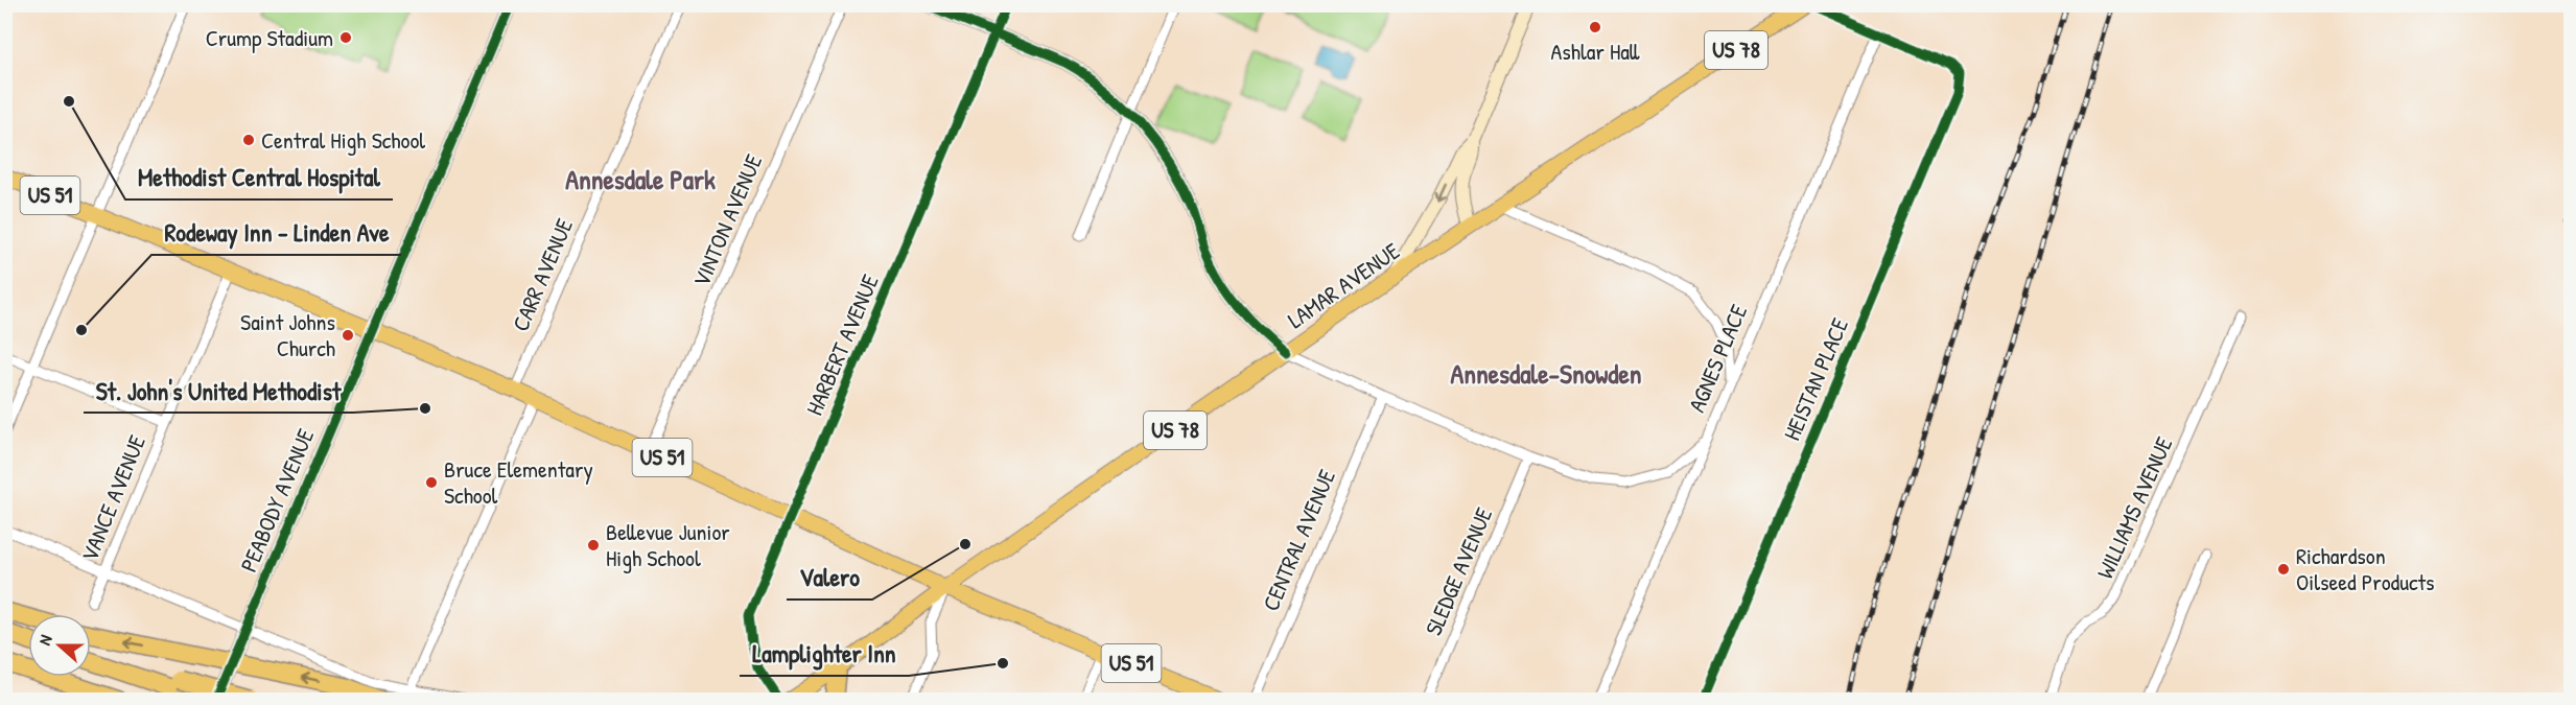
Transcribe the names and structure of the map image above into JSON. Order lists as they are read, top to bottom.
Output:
{
  "streets": {
    "main road": [
      "US 78",
      "US 51",
      "LAMAR AVENUE",
      "PEABODY AVENUE"
    ],
    "street": [
      "VINTON AVENUE",
      "CARR AVENUE",
      "HARBERT AVENUE",
      "AGNES PLACE",
      "HEISTAN PLACE",
      "VANCE AVENUE",
      "WILLIAMS AVENUE",
      "CENTRAL AVENUE",
      "SLEDGE AVENUE"
    ]
  },
  "crossings": [
    ["US 51", "VINTON AVENUE"],
    ["US 51", "CARR AVENUE"],
    ["US 51", "LAMAR AVENUE"],
    ["US 51", "HARBERT AVENUE"],
    ["US 51", "VANCE AVENUE"],
    ["US 51", "PEABODY AVENUE"],
    ["AGNES PLACE", "HEISTAN PLACE"]
  ],
  "districts": ["Annesdale Park", "Annesdale-Snowden"],
  "places": [
    "Ashlar Hall",
    "Crump Stadium",
    "Methodist Central Hospital",
    "Central High School",
    "Rodeway Inn - Linden Ave",
    "Saint Johns Church",
    "St. John's United Methodist",
    "Bruce Elementary School",
    "Valero",
    "Bellevue Junior High School",
    "Richardson Oilseed Products",
    "Lamplighter Inn"
  ],
  "north": "left"
}
